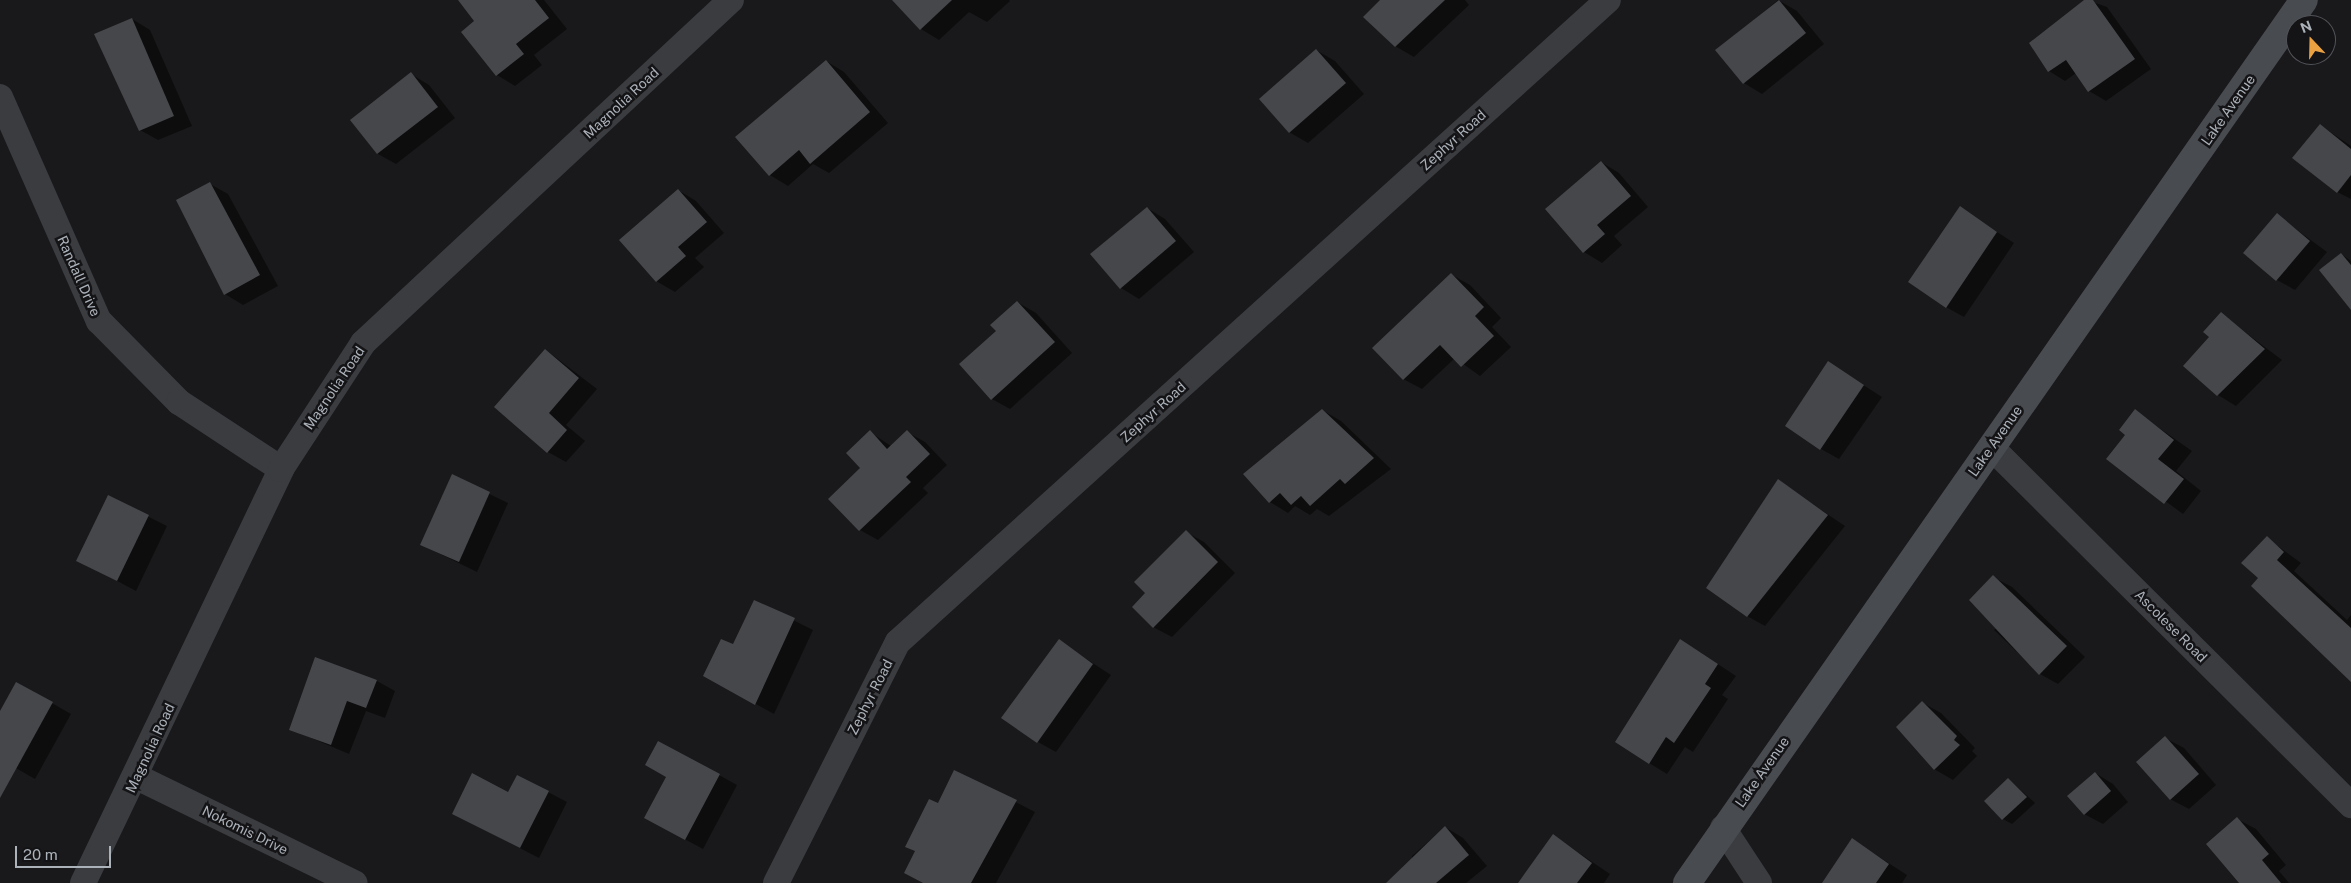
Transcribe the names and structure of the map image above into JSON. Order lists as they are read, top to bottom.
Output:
{
  "streets": {
    "street": [
      "Magnolia Road",
      "Lake Avenue",
      "Zephyr Road",
      "Randall Drive",
      "Ascolese Road",
      "Nokomis Drive"
    ]
  },
  "crossings": [
    ["Magnolia Road", "Randall Drive"],
    ["Magnolia Road", "Nokomis Drive"],
    ["Lake Avenue", "Ascolese Road"]
  ],
  "scale_bar": "20 m",
  "north": "top"
}
